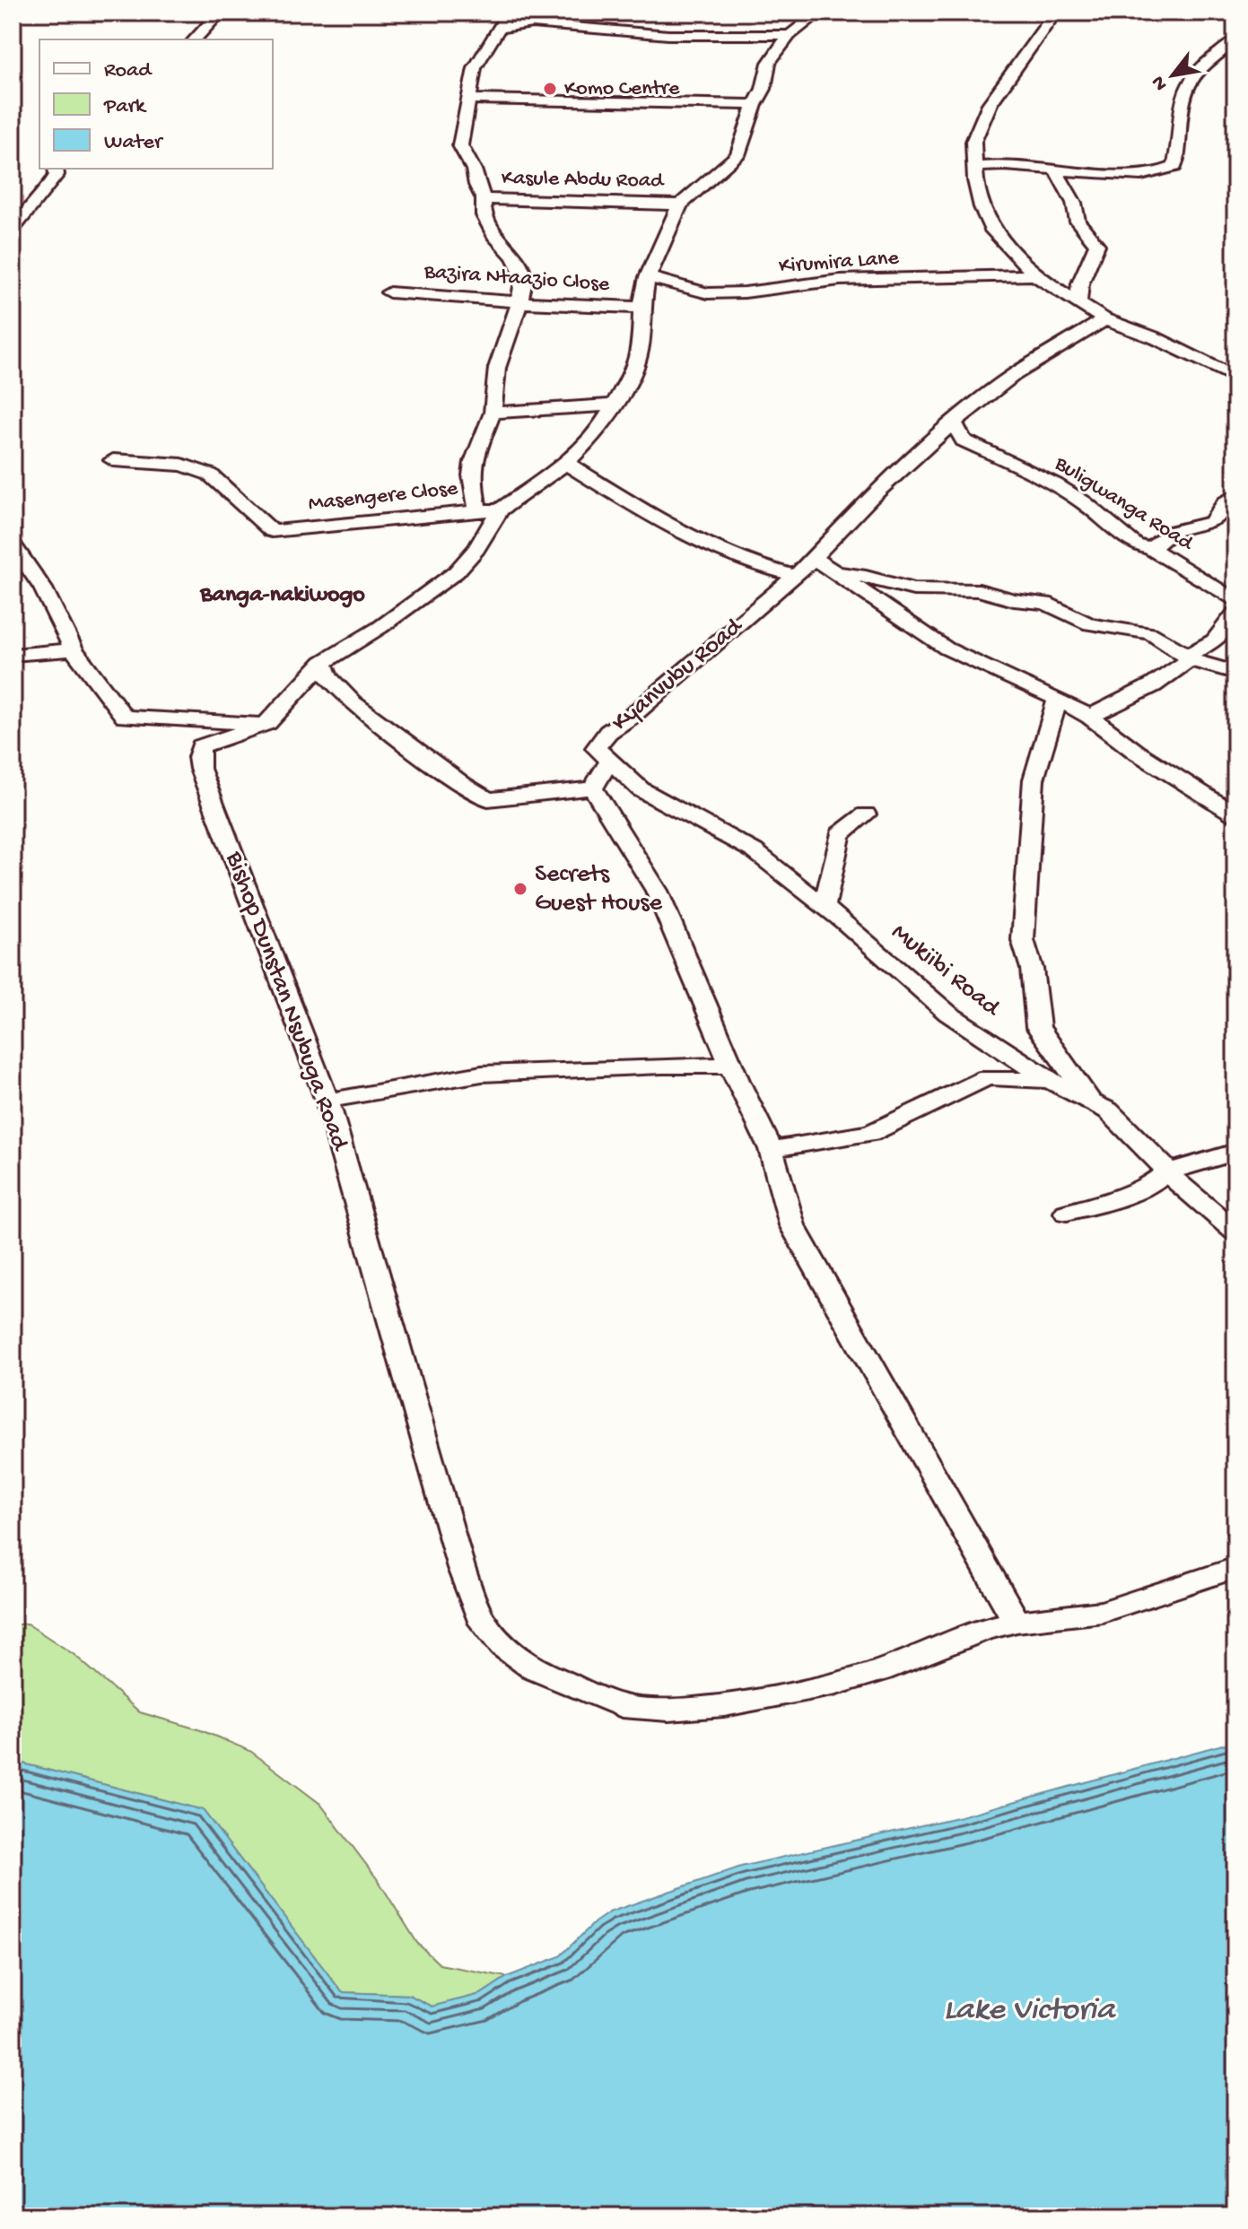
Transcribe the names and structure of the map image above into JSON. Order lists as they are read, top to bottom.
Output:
{
  "streets": {
    "street": [
      "Kasule Abdu Road",
      "Kirumira Lane",
      "Bazira Ntaazio Close",
      "Masengere Close",
      "Buligwanga Road",
      "Kyanvubu Road",
      "Mukiibi Road",
      "Bishop Dunstan Nsubuga Road"
    ]
  },
  "crossings": [
    ["Kasule Abdu Road", "Bishop Dunstan Nsubuga Road"],
    ["Kirumira Lane", "Bishop Dunstan Nsubuga Road"],
    ["Bazira Ntaazio Close", "Bishop Dunstan Nsubuga Road"],
    ["Masengere Close", "Bishop Dunstan Nsubuga Road"],
    ["Buligwanga Road", "Kyanvubu Road"],
    ["Kyanvubu Road", "Mukiibi Road"]
  ],
  "districts": ["Banga-nakiwogo"],
  "water": ["Lake Victoria"],
  "places": ["Komo Centre", "Secrets Guest House"],
  "legend": ["Road", "Park", "Water"],
  "north": "bottom left"
}
